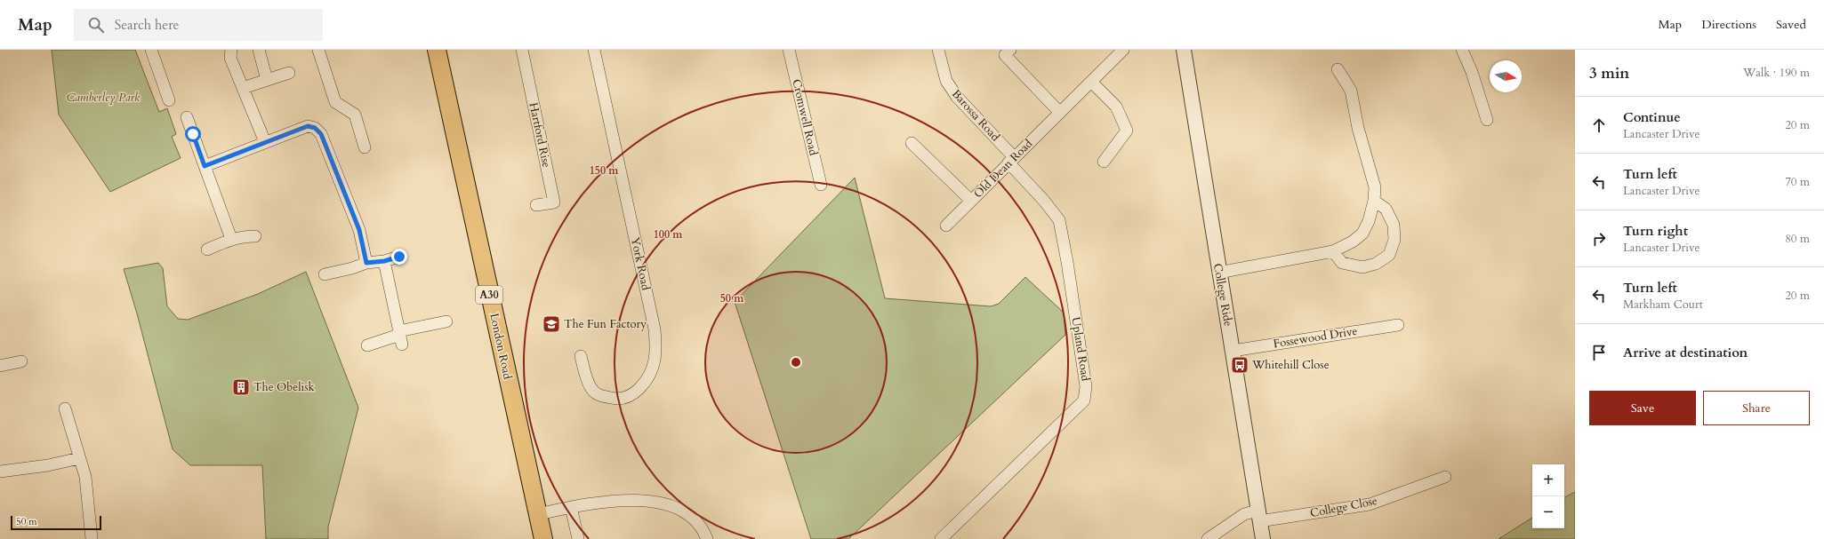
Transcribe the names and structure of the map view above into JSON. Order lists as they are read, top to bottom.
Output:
{
  "streets": {
    "main road": ["A30", "London Road"],
    "street": [
      "Barossa Road",
      "Cromwell Road",
      "Hartford Rise",
      "Old Dean Road",
      "York Road",
      "College Ride",
      "Fossewood Drive",
      "Upland Road",
      "College Close"
    ]
  },
  "crossings": [
    ["Barossa Road", "Old Dean Road"],
    ["Barossa Road", "Upland Road"],
    ["Old Dean Road", "Upland Road"],
    ["College Ride", "Fossewood Drive"],
    ["College Ride", "College Close"]
  ],
  "parks": ["Camberley Park"],
  "places": {
    "school or university": ["The Fun Factory"],
    "bus stop": ["Whitehill Close"],
    "building": ["The Obelisk"]
  },
  "scale_bar": "50 m",
  "north": "right",
  "page": {
    "header": "Map",
    "search": "Search here",
    "nav": ["Map", "Directions", "Saved"],
    "heading": ["3 min", "Walk · 190 m"],
    "list": [
      ["Continue", "Lancaster Drive", "20 m"],
      ["Turn left", "Lancaster Drive", "70 m"],
      ["Turn right", "Lancaster Drive", "80 m"],
      ["Turn left", "Markham Court", "20 m"],
      "Arrive at destination"
    ],
    "buttons": ["Save", "Share"],
    "map_buttons": ["+", "−"],
    "scale": "50 m"
  },
  "rings": ["150 m", "100 m", "50 m"]
}
